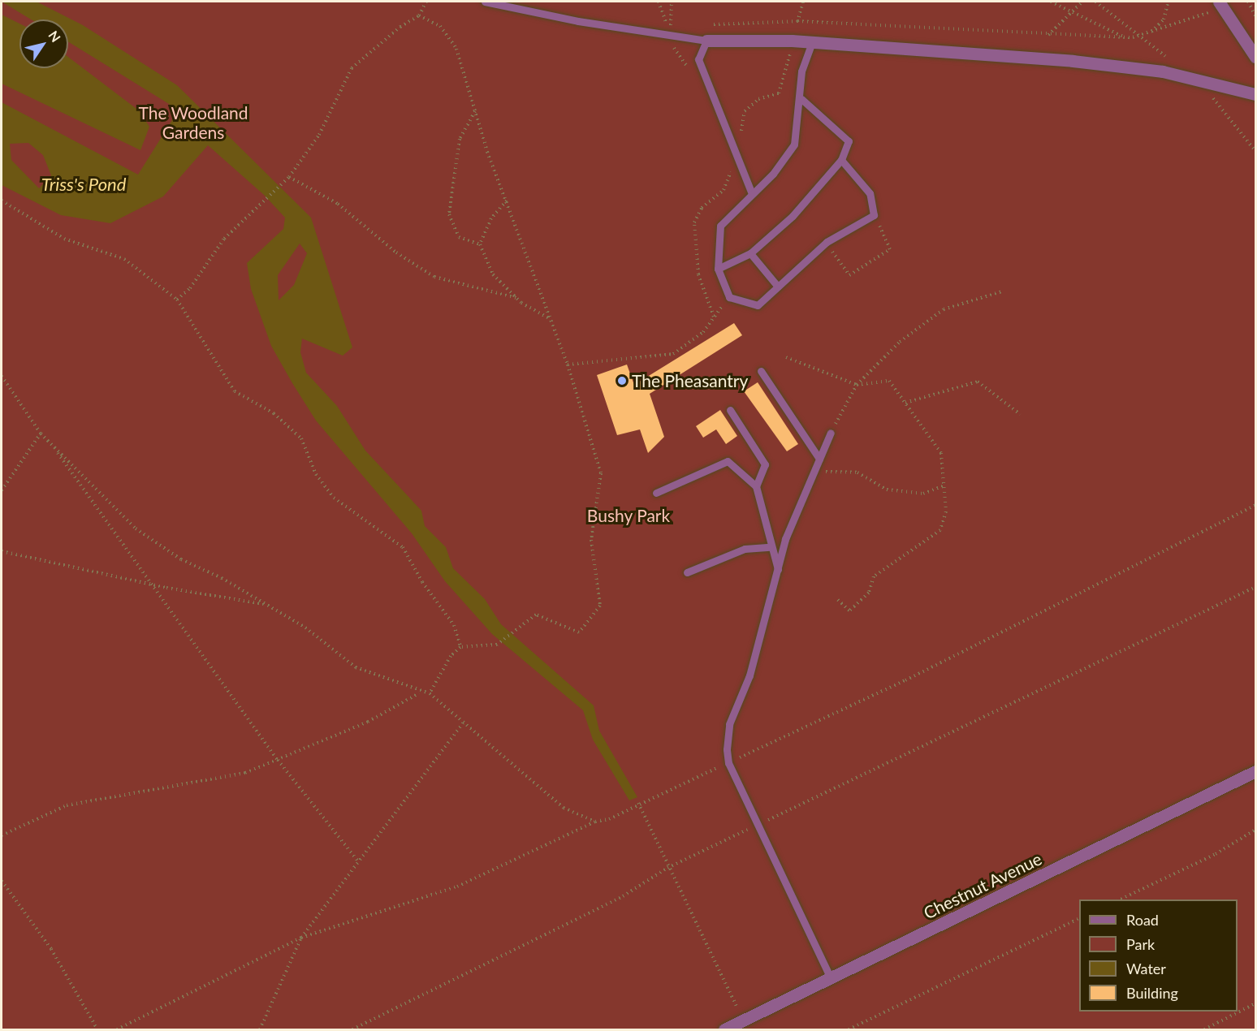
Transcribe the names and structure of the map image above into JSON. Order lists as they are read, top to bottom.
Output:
{
  "streets": {
    "street": ["Chestnut Avenue"]
  },
  "water": ["Triss's Pond"],
  "parks": ["The Woodland Gardens", "Bushy Park"],
  "places": ["The Pheasantry"],
  "legend": [
    "Road",
    "Park",
    "Water",
    "Building"
  ],
  "north": "top right"
}
